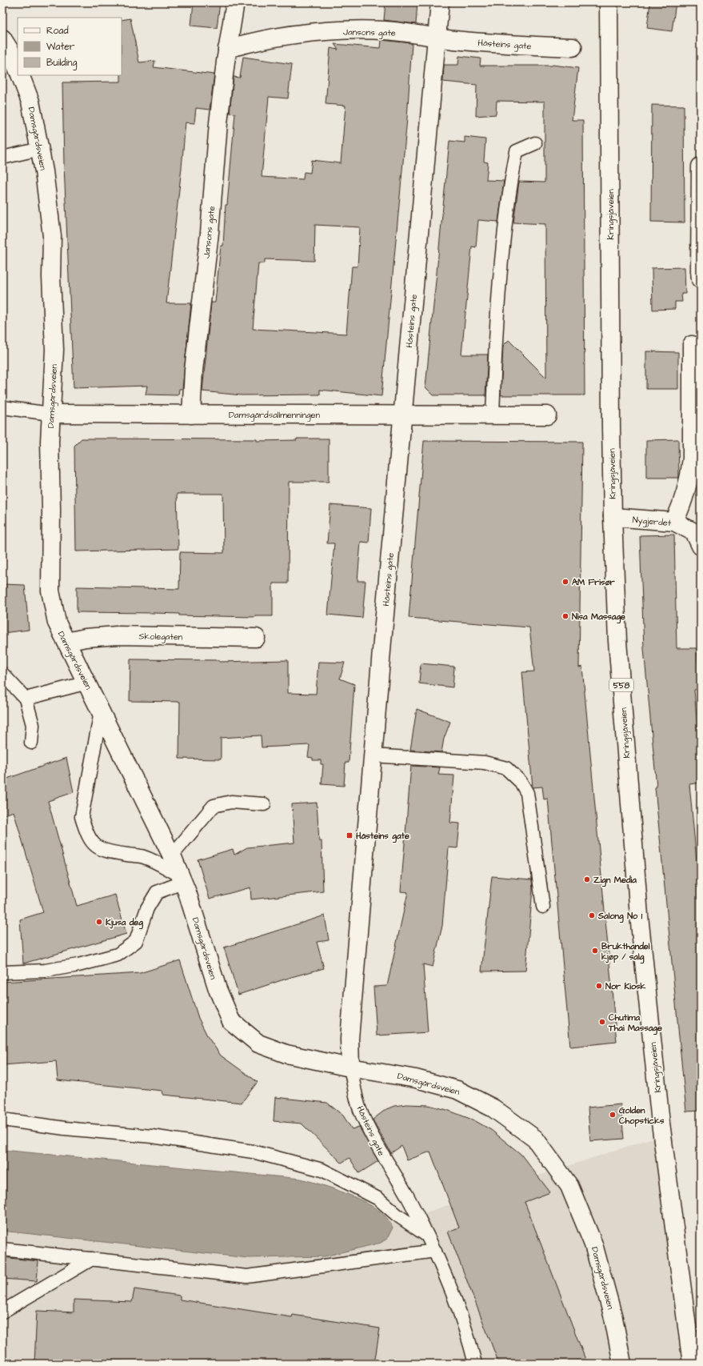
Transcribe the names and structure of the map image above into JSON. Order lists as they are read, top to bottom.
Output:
{
  "streets": {
    "street": [
      "Jansons gate",
      "Håsteins gate",
      "Damsgårdsveien",
      "Kringsjåveien",
      "Damsgårdsallmenningen",
      "Nygjerdet",
      "Skolegaten",
      "558"
    ]
  },
  "crossings": [
    ["Jansons gate", "Håsteins gate"],
    ["Jansons gate", "Damsgårdsallmenningen"],
    ["Håsteins gate", "Damsgårdsveien"],
    ["Håsteins gate", "Damsgårdsallmenningen"],
    ["Damsgårdsveien", "Damsgårdsallmenningen"],
    ["Damsgårdsveien", "Skolegaten"],
    ["Kringsjåveien", "Nygjerdet"]
  ],
  "places": {
    "other": [
      "AM Frisør",
      "Nisa Massage",
      "Zign Media",
      "Salong No 1",
      "Kjusa deg",
      "Brukthandel kjøp / salg",
      "Nor Kiosk",
      "Chutima Thai Massage",
      "Golden Chopsticks"
    ],
    "transit": ["Håsteins gate"]
  },
  "legend": ["Road", "Water", "Building"]
}
